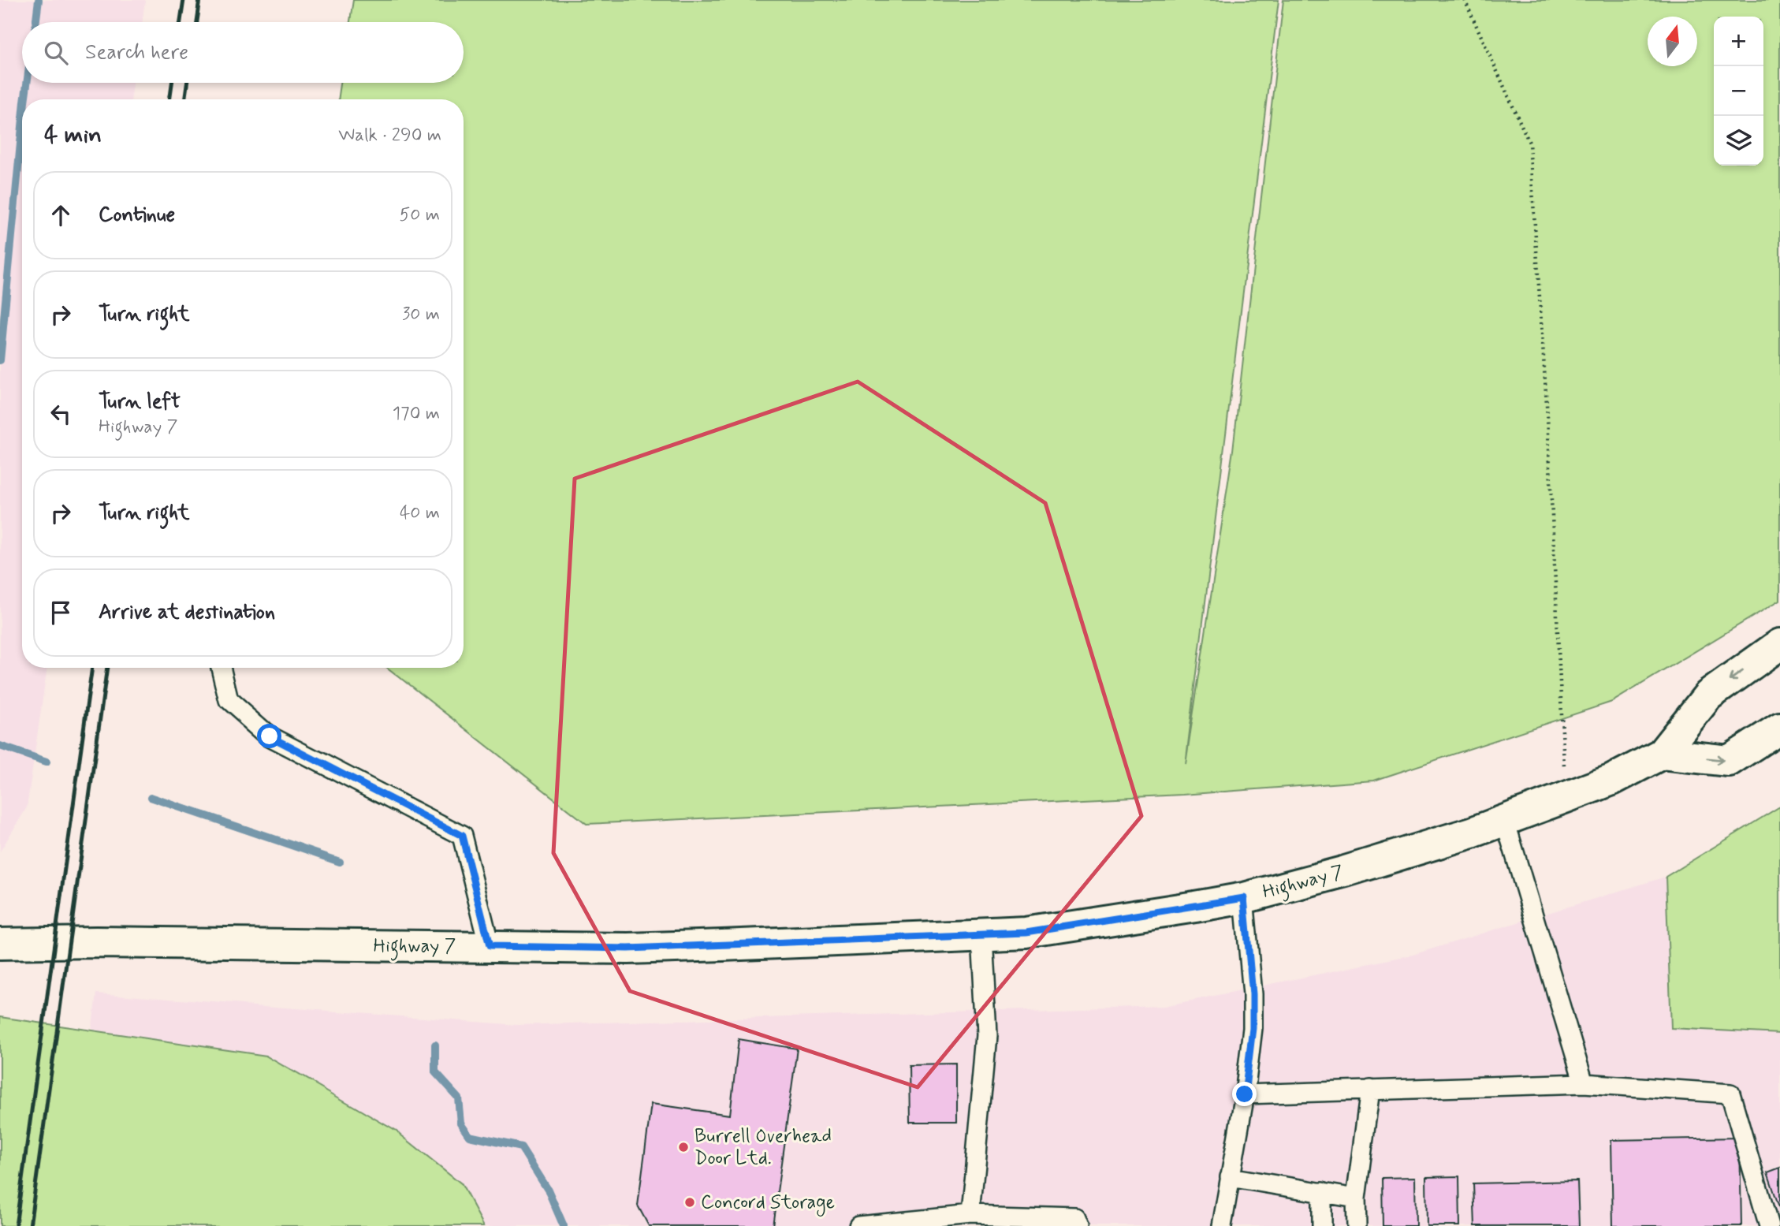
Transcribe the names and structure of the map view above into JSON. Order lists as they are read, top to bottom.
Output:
{
  "streets": {
    "main road": ["Highway 7"]
  },
  "places": ["Burrell Overhead Door Ltd.", "Concord Storage"],
  "north": "top",
  "page": {
    "map_buttons": ["+", "−"],
    "search": "Search here",
    "heading": ["4 min", "Walk · 290 m"],
    "list": [
      ["Continue", "50 m"],
      ["Turn right", "30 m"],
      ["Turn left", "Highway 7", "170 m"],
      ["Turn right", "40 m"],
      "Arrive at destination"
    ]
  }
}
